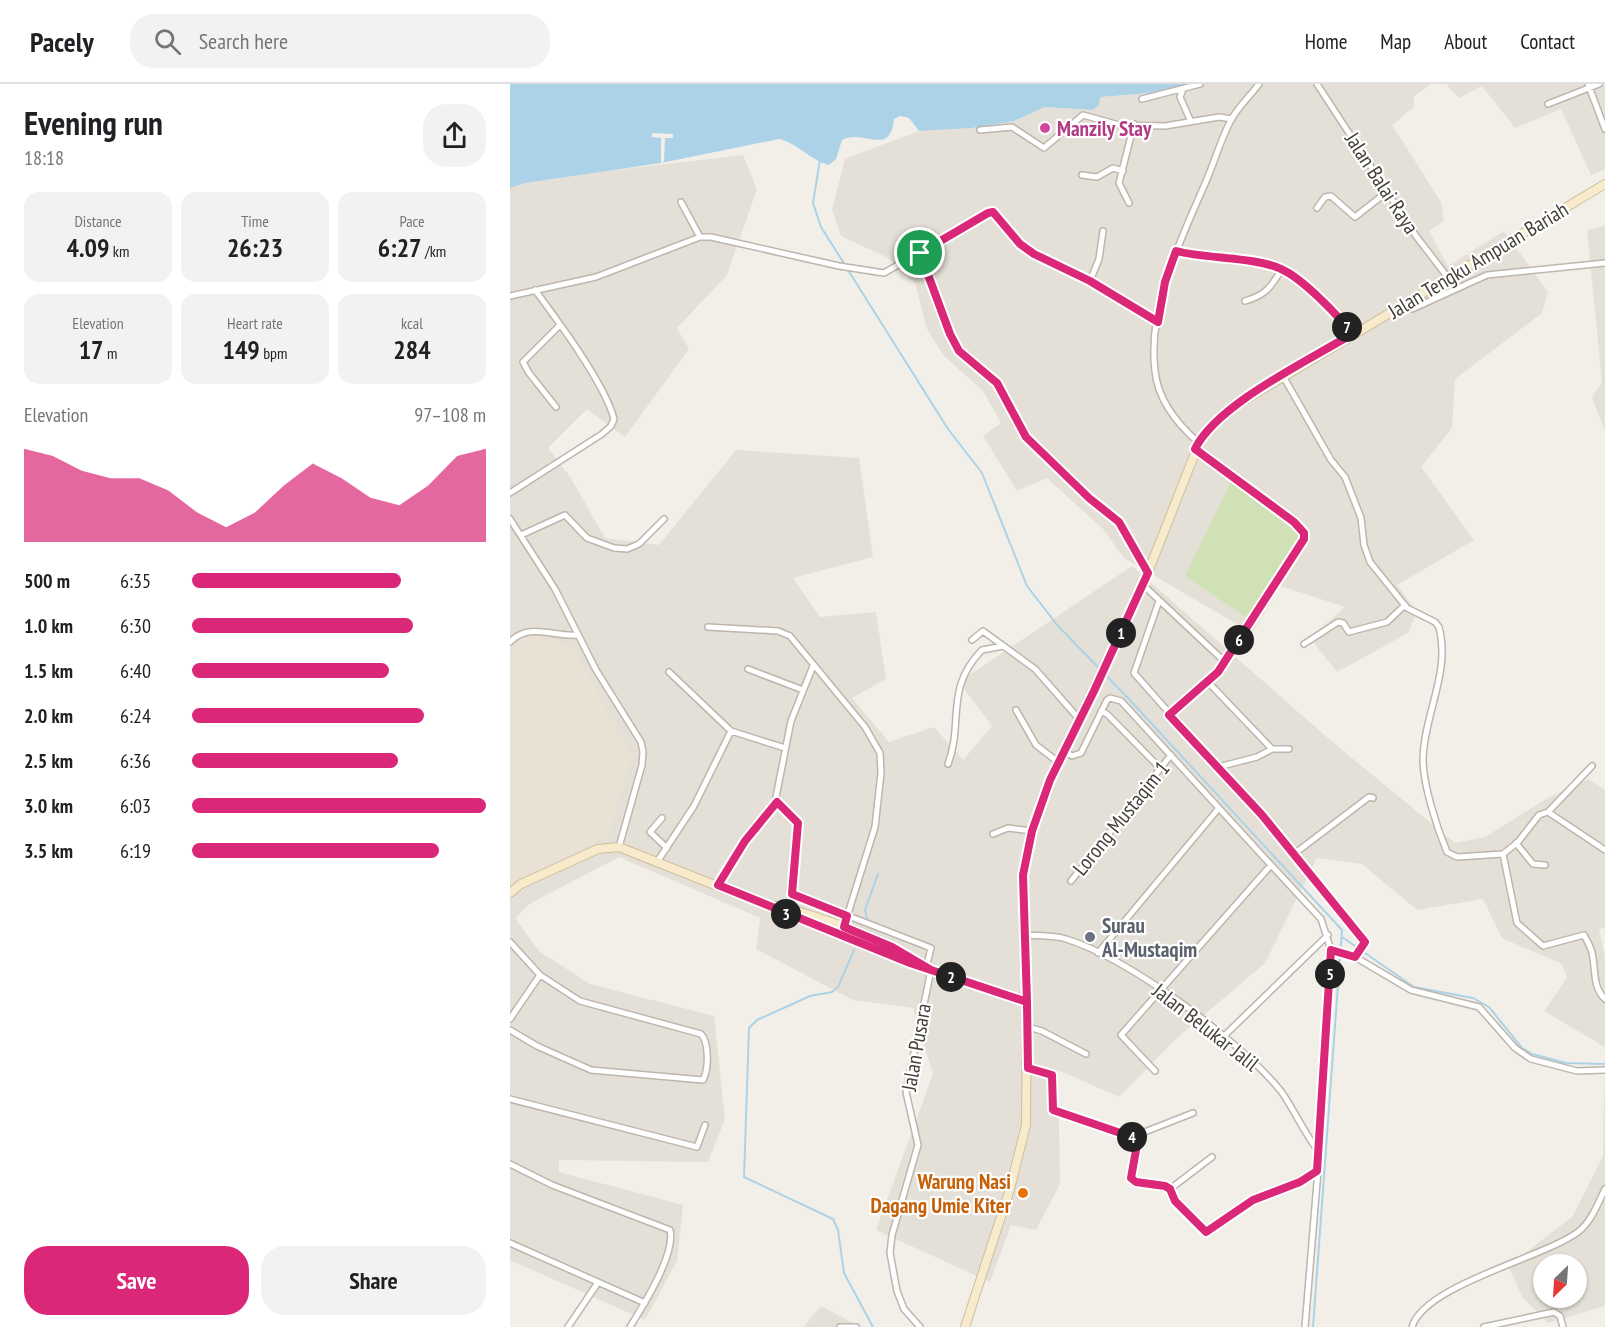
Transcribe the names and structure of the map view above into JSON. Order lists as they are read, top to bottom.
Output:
{
  "streets": {
    "main road": ["Jalan Tengku Ampuan Bariah"],
    "street": [
      "Jalan Balai Raya",
      "Lorong Mustaqim 1",
      "Jalan Belukar Jalil",
      "Jalan Pusara"
    ]
  },
  "crossings": [
    ["Jalan Balai Raya", "Jalan Tengku Ampuan Bariah"],
    ["Jalan Tengku Ampuan Bariah", "Jalan Belukar Jalil"]
  ],
  "places": ["Manzily Stay", "Surau Al-Mustaqim", "Warung Nasi Dagang Umie Kiter"],
  "north": "bottom left",
  "page": {
    "header": "Pacely",
    "search": "Search here",
    "nav": [
      "Home",
      "Map",
      "About",
      "Contact"
    ],
    "heading": ["Evening run", "18:18"],
    "stats": [
      ["Distance", "4.09 km"],
      ["Time", "26:23"],
      ["Pace", "6:27 /km"],
      ["Elevation", "17 m"],
      ["Heart rate", "149 bpm"],
      ["kcal", "284"]
    ],
    "pins": [
      "7",
      "1",
      "6",
      "3",
      "5",
      "2",
      "4"
    ],
    "chart": ["Elevation", "97–108 m"],
    "list": [
      {
        "name": "500 m",
        "note": "6:35"
      },
      {
        "name": "1.0 km",
        "note": "6:30"
      },
      {
        "name": "1.5 km",
        "note": "6:40"
      },
      {
        "name": "2.0 km",
        "note": "6:24"
      },
      {
        "name": "2.5 km",
        "note": "6:36"
      },
      {
        "name": "3.0 km",
        "note": "6:03"
      },
      {
        "name": "3.5 km",
        "note": "6:19"
      }
    ],
    "buttons": ["Save", "Share"]
  }
}
